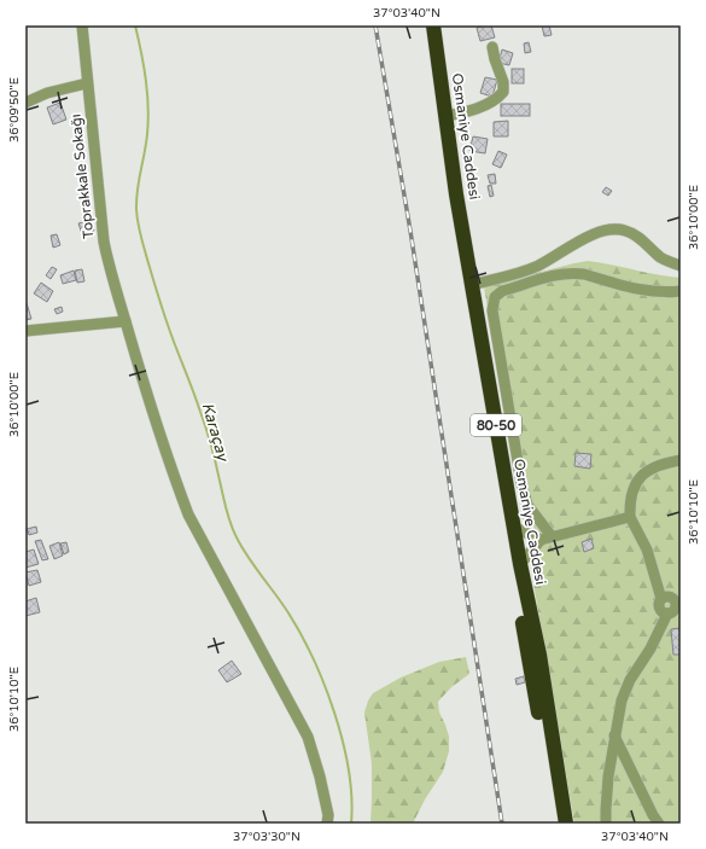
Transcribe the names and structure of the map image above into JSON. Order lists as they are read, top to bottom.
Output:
{
  "streets": {
    "highway": ["Osmaniye Caddesi", "80-50"],
    "street": ["Toprakkale Sokağı"]
  },
  "water": ["Karaçay"],
  "coordinates": [
    "37°03'40\"N",
    "36°09'50\"E",
    "36°10'00\"E",
    "36°10'10\"E",
    "37°03'30\"N"
  ]
}
